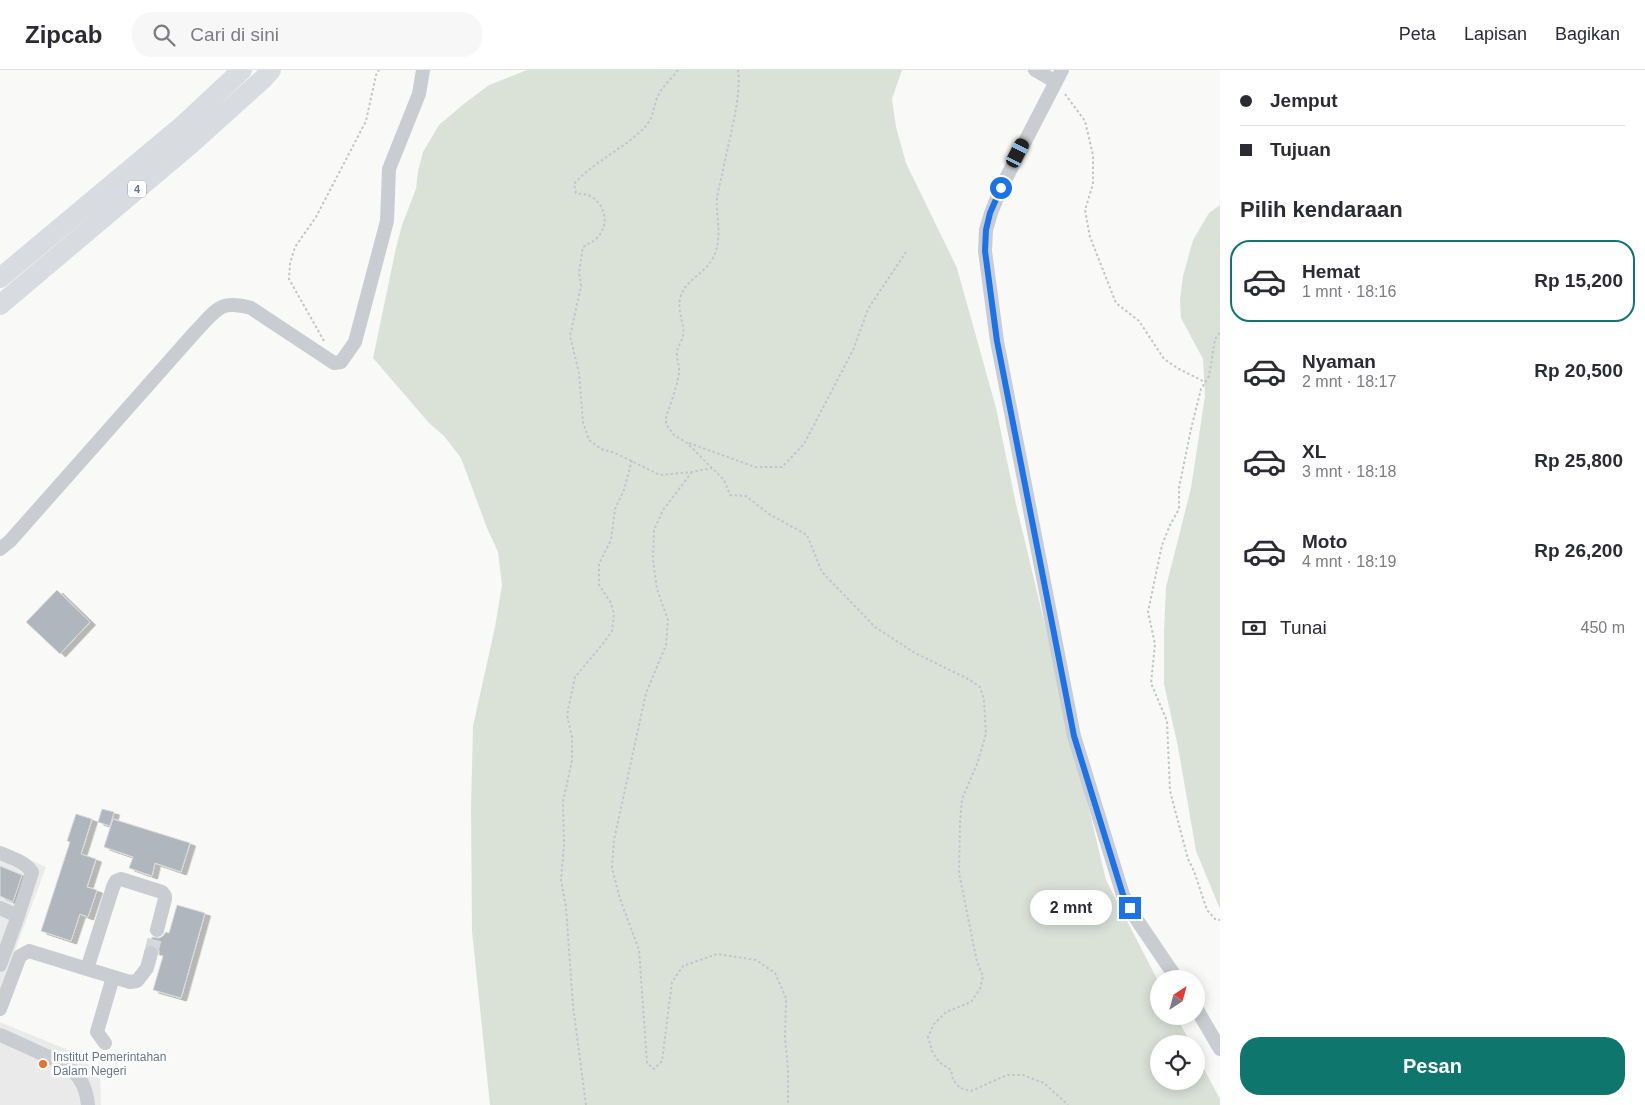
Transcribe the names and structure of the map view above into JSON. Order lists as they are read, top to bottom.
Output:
{
  "streets": {
    "highway": ["4"]
  },
  "places": ["Institut Pemerintahan Dalam Negeri"],
  "north": "top right",
  "page": {
    "header": "Zipcab",
    "search": "Cari di sini",
    "nav": ["Peta", "Lapisan", "Bagikan"],
    "banner": ["Jemput", "Tujuan"],
    "heading": "Pilih kendaraan",
    "list": [
      {
        "name": "Hemat",
        "note": "1 mnt · 18:16",
        "value": "Rp 15,200"
      },
      {
        "name": "Nyaman",
        "note": "2 mnt · 18:17",
        "value": "Rp 20,500"
      },
      {
        "name": "XL",
        "note": "3 mnt · 18:18",
        "value": "Rp 25,800"
      },
      {
        "name": "Moto",
        "note": "4 mnt · 18:19",
        "value": "Rp 26,200"
      }
    ],
    "pay": ["Tunai", "450 m"],
    "bubble": "2 mnt",
    "buttons": "Pesan"
  }
}
